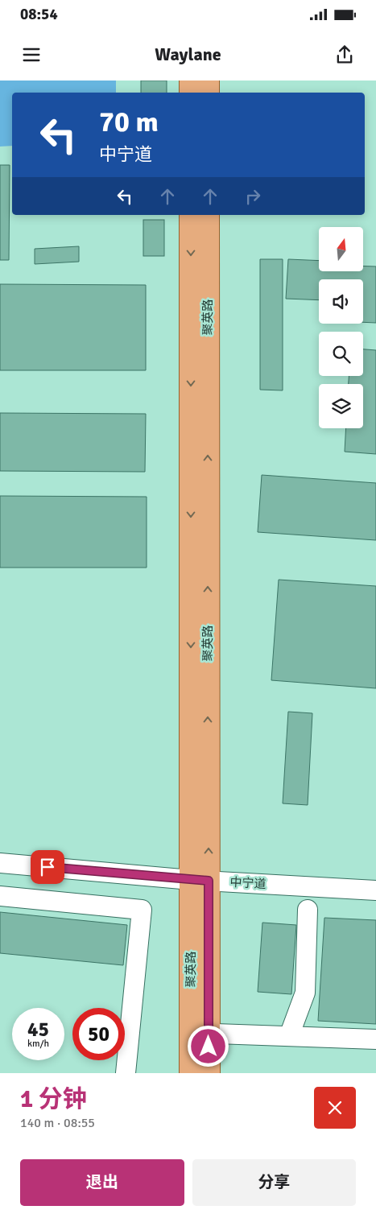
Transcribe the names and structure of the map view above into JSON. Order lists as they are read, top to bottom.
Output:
{
  "streets": {
    "main road": ["聚英路"],
    "street": ["中宁道"]
  },
  "crossings": [
    ["聚英路", "中宁道"]
  ],
  "north": "top",
  "page": {
    "status": "08:54",
    "header": "Waylane",
    "turn": ["70 m", "中宁道"],
    "speed": "45 km/h",
    "limit": "50",
    "heading": ["1 分钟", "140 m · 08:55"],
    "buttons": ["退出", "分享"]
  }
}
